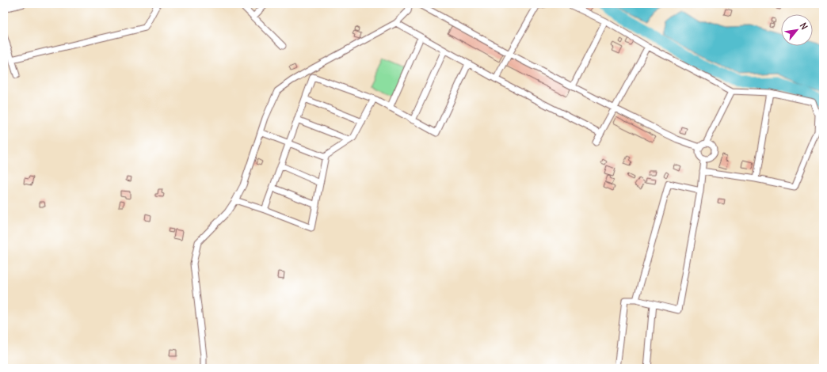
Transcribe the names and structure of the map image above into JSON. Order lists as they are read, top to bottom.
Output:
{
  "north": "top right"
}
